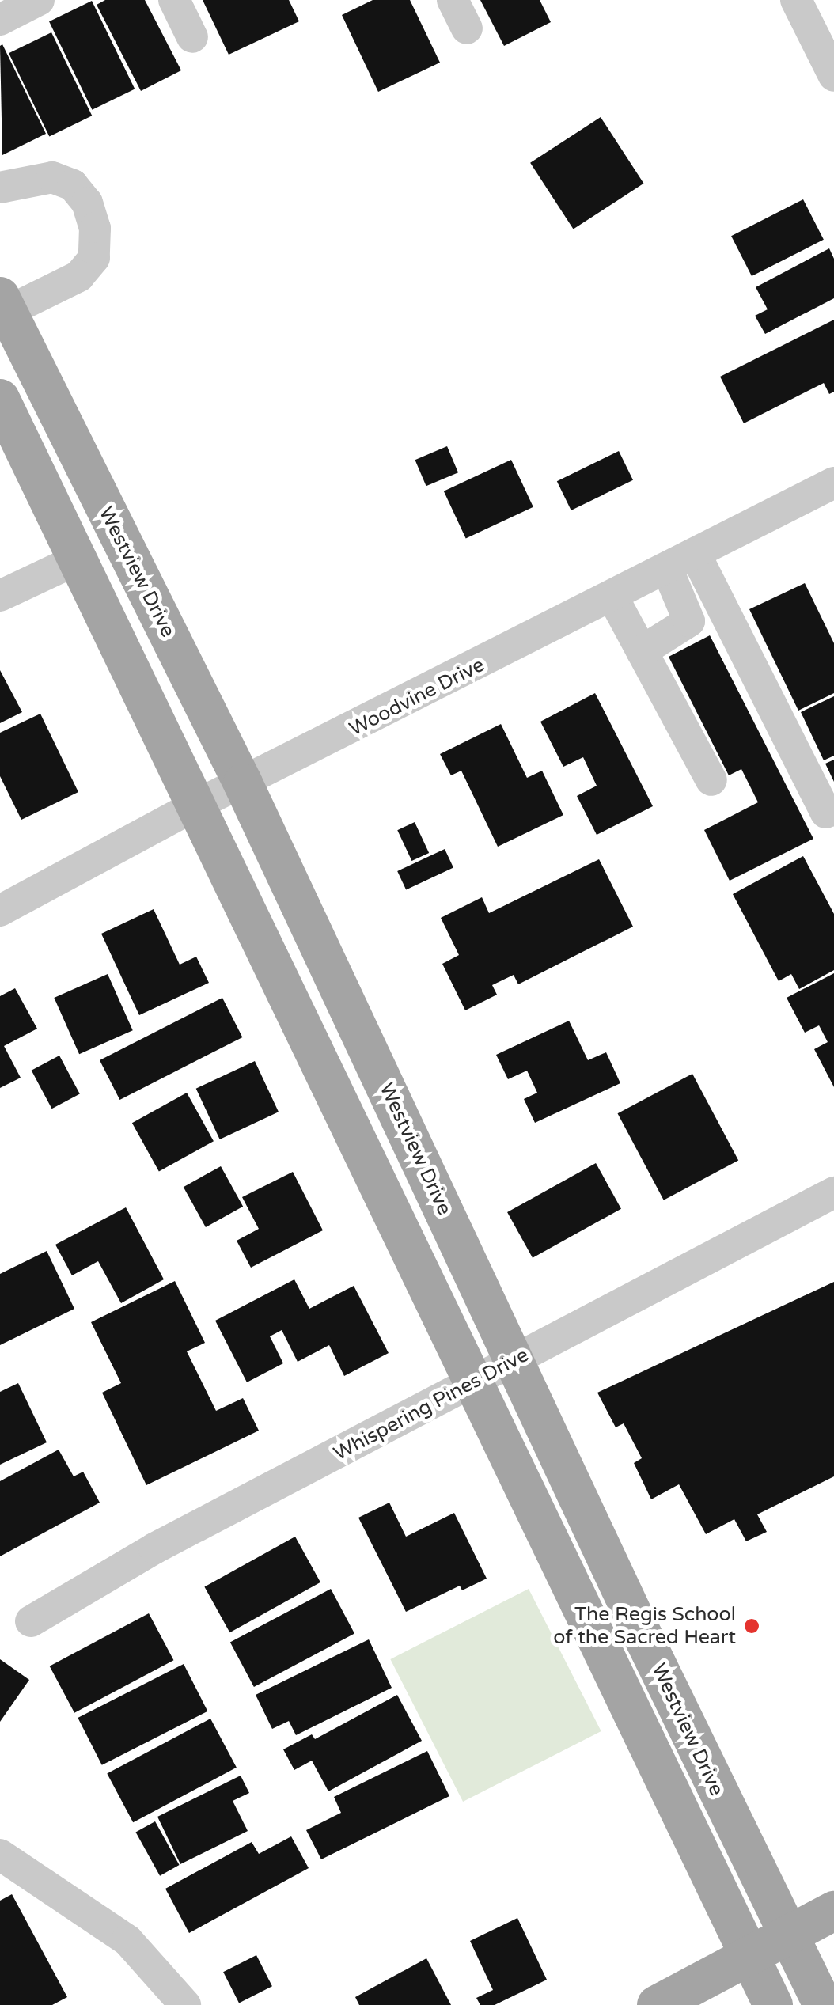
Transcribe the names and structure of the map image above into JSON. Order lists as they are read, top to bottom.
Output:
{
  "streets": {
    "main road": ["Westview Drive"],
    "street": ["Woodvine Drive", "Whispering Pines Drive"]
  },
  "crossings": [
    ["Westview Drive", "Woodvine Drive"],
    ["Westview Drive", "Whispering Pines Drive"]
  ],
  "places": ["The Regis School of the Sacred Heart"]
}
